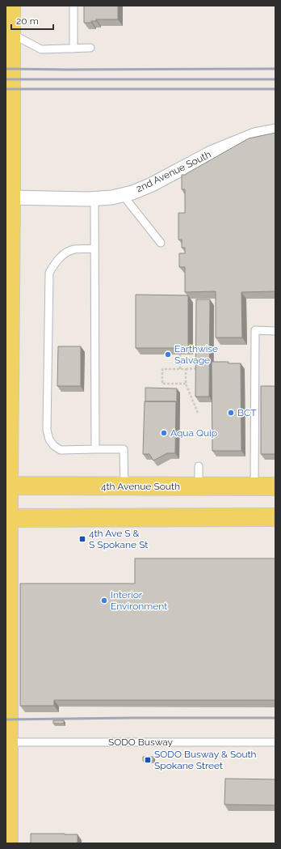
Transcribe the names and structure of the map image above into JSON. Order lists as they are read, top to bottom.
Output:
{
  "streets": {
    "main road": ["4th Avenue South"],
    "street": ["2nd Avenue South"],
    "lane": ["SODO Busway"]
  },
  "places": {
    "other": [
      "Earthwise Salvage",
      "BCT",
      "Aqua Quip",
      "Interior Environment"
    ],
    "transit": ["4th Ave S & S Spokane St", "SODO Busway & South Spokane Street"]
  },
  "scale_bar": "20 m"
}
